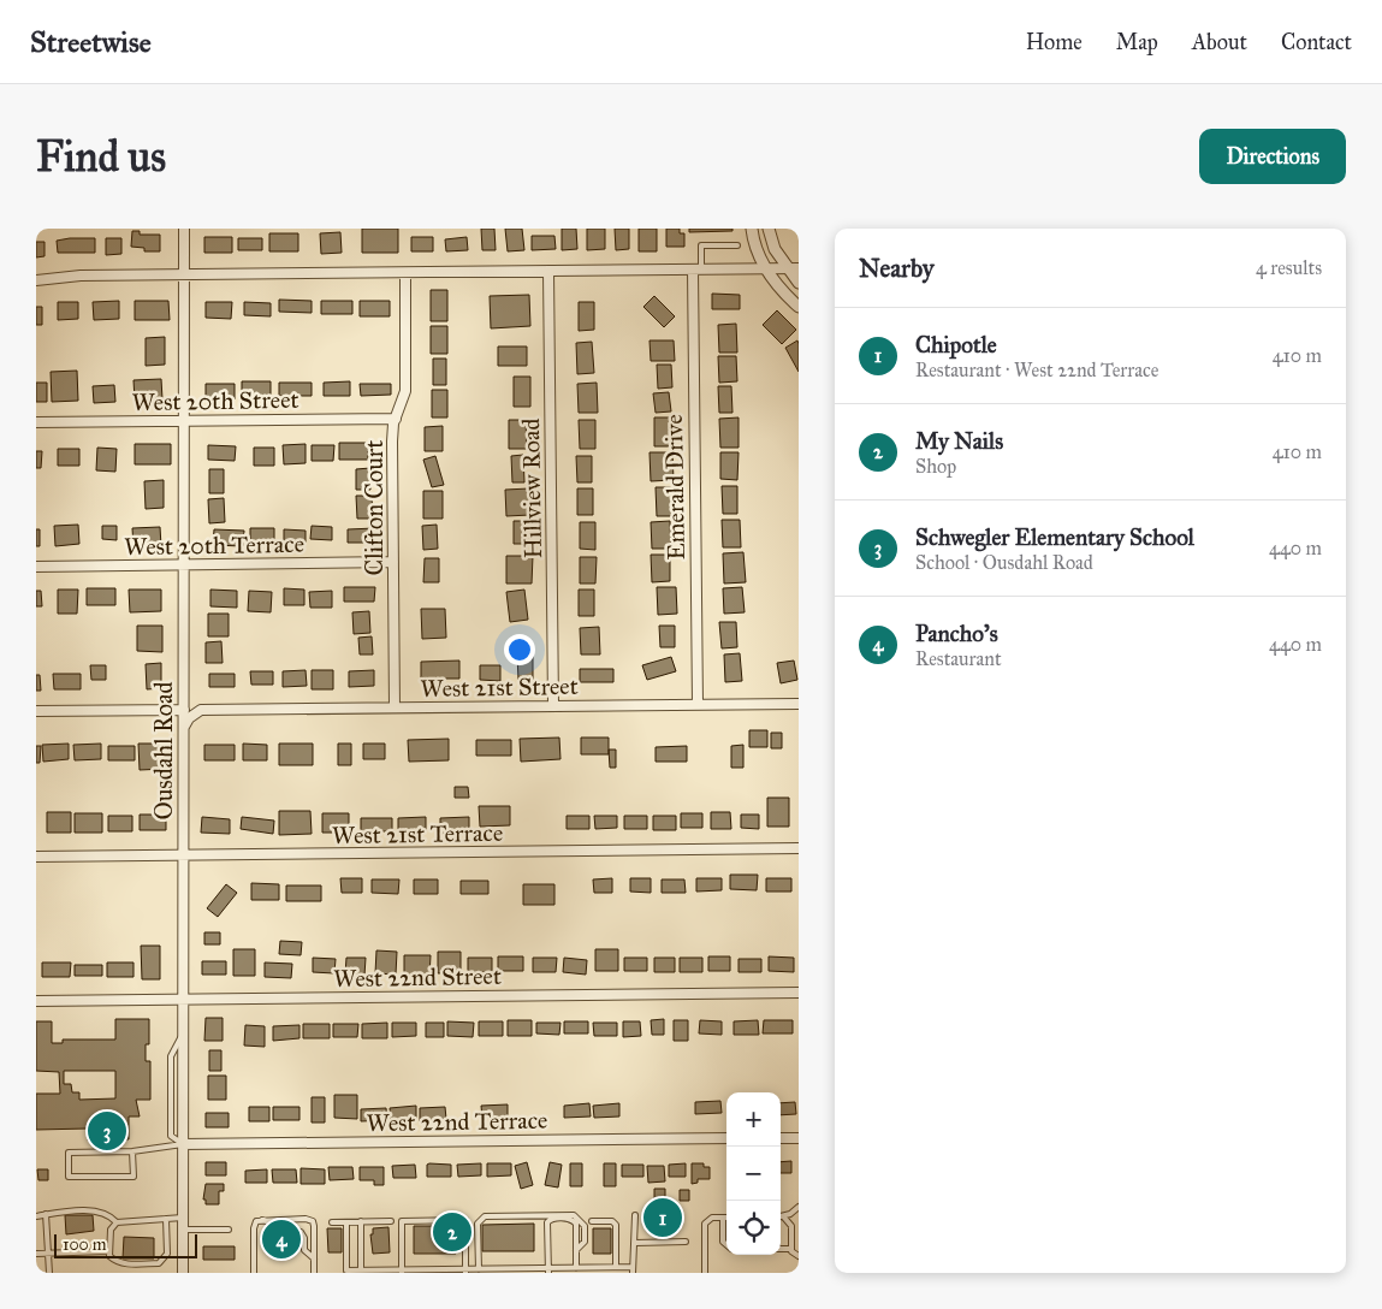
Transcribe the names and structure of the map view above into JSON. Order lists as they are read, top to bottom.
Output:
{
  "streets": {
    "street": [
      "West 20th Street",
      "Emerald Drive",
      "Hillview Road",
      "Clifton Court",
      "West 20th Terrace",
      "West 21st Street",
      "Ousdahl Road",
      "West 21st Terrace",
      "West 22nd Street",
      "West 22nd Terrace"
    ]
  },
  "crossings": [
    ["West 20th Street", "Clifton Court"],
    ["West 20th Street", "Ousdahl Road"],
    ["Emerald Drive", "West 21st Street"],
    ["Hillview Road", "West 21st Street"],
    ["Clifton Court", "West 20th Terrace"],
    ["Clifton Court", "West 21st Street"],
    ["West 20th Terrace", "Ousdahl Road"],
    ["Ousdahl Road", "West 21st Terrace"],
    ["Ousdahl Road", "West 22nd Street"],
    ["Ousdahl Road", "West 22nd Terrace"]
  ],
  "scale_bar": "100 m",
  "page": {
    "header": "Streetwise",
    "nav": [
      "Home",
      "Map",
      "About",
      "Contact"
    ],
    "buttons": "Directions",
    "title": "Find us",
    "heading": ["Nearby", "4 results"],
    "list": [
      {
        "mark": "1",
        "name": "Chipotle",
        "note": "Restaurant · West 22nd Terrace",
        "value": "410 m"
      },
      {
        "mark": "2",
        "name": "My Nails",
        "note": "Shop",
        "value": "410 m"
      },
      {
        "mark": "3",
        "name": "Schwegler Elementary School",
        "note": "School · Ousdahl Road",
        "value": "440 m"
      },
      {
        "mark": "4",
        "name": "Pancho's",
        "note": "Restaurant",
        "value": "440 m"
      }
    ],
    "map_buttons": ["+", "−"],
    "pins": [
      "3",
      "1",
      "2",
      "4"
    ],
    "scale": "100 m"
  }
}
